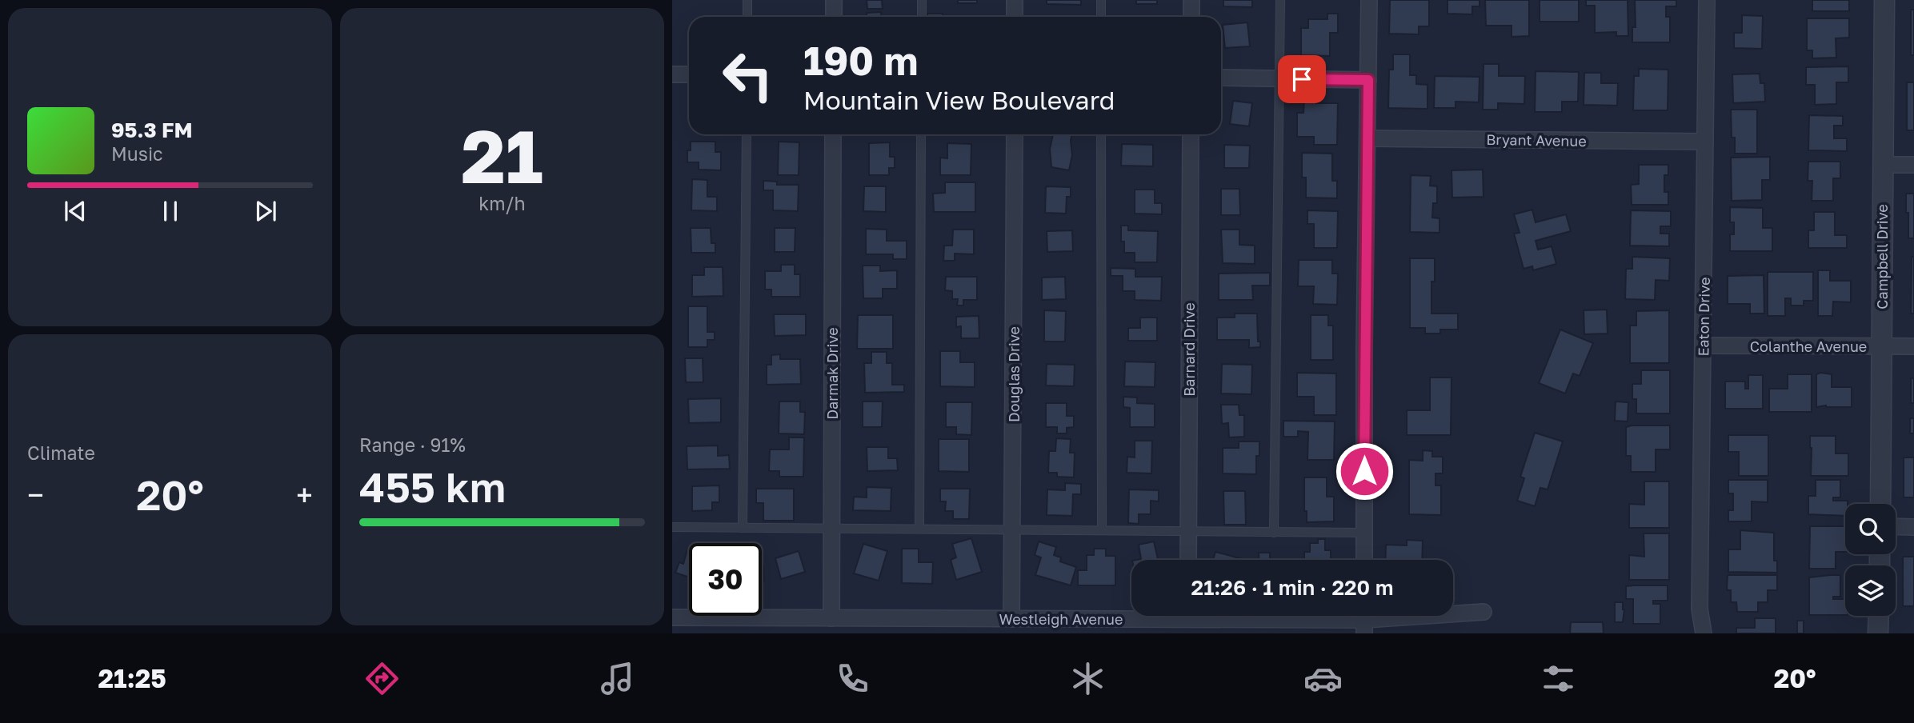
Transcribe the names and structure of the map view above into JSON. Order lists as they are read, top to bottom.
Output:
{
  "streets": {
    "street": [
      "Bryant Avenue",
      "Campbell Drive",
      "Eaton Drive",
      "Colanthe Avenue",
      "Barnard Drive",
      "Darmak Drive",
      "Douglas Drive",
      "Westleigh Avenue"
    ]
  },
  "crossings": [
    ["Bryant Avenue", "Eaton Drive"],
    ["Campbell Drive", "Colanthe Avenue"],
    ["Eaton Drive", "Colanthe Avenue"],
    ["Darmak Drive", "Westleigh Avenue"],
    ["Douglas Drive", "Westleigh Avenue"]
  ],
  "page": {
    "tile": [
      ["21", "km/h"],
      "Climate",
      ["Range · 91%", "455 km"]
    ],
    "turn": ["190 m", "Mountain View Boulevard"],
    "song": ["95.3 FM", "Music"],
    "heat": ["−", "20°", "+"],
    "limit": "30",
    "trip": "21:26 · 1 min · 220 m",
    "tabs": ["21:25", "20°"]
  }
}
